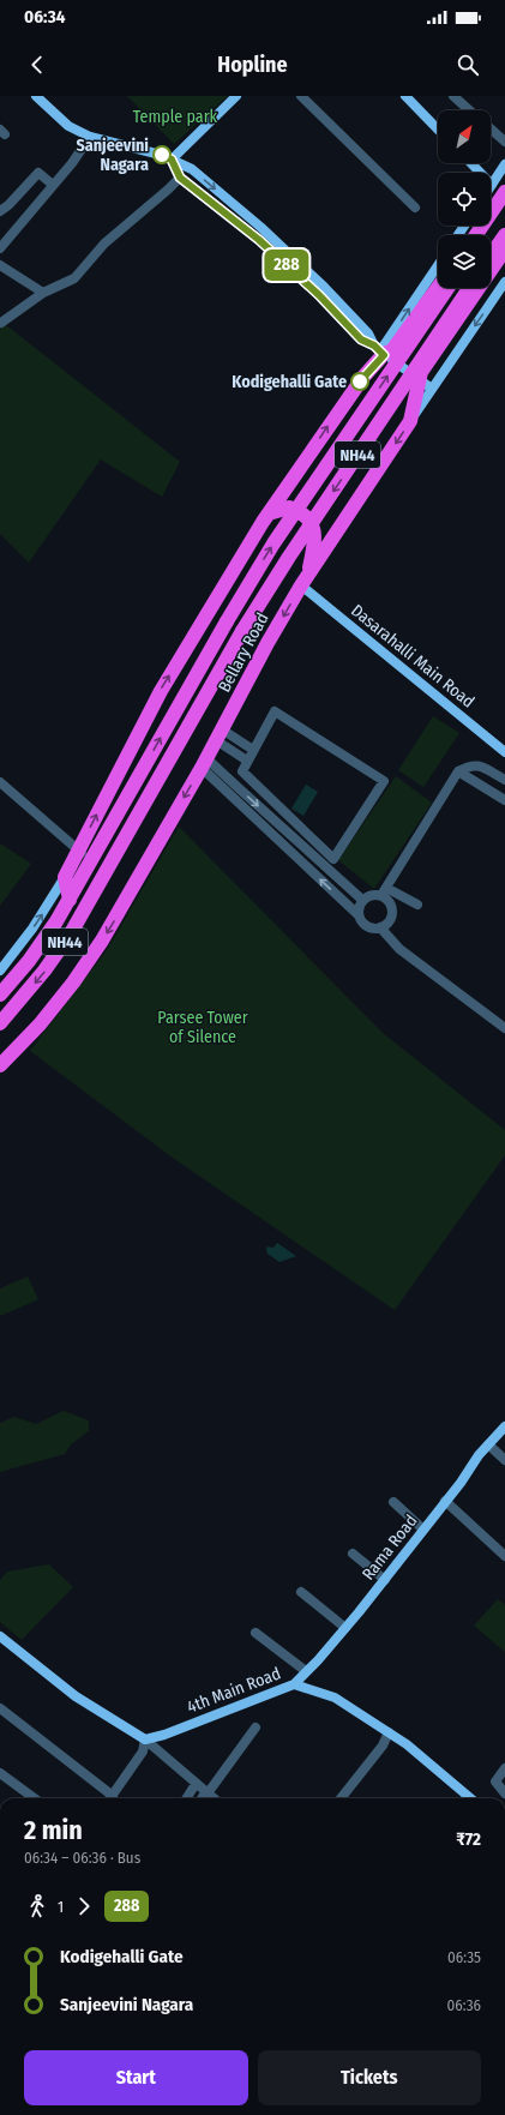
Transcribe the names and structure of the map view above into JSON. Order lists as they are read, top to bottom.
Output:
{
  "streets": {
    "highway": ["NH44", "Bellary Road"],
    "street": ["Dasarahalli Main Road", "Rama Road", "4th Main Road"]
  },
  "crossings": [
    ["Bellary Road", "Dasarahalli Main Road"],
    ["Rama Road", "4th Main Road"]
  ],
  "parks": ["Temple park", "Parsee Tower of Silence"],
  "places": ["Sanjeevini Nagara", "Kodigehalli Gate"],
  "lines": ["bus line 288"],
  "north": "top right",
  "page": {
    "status": "06:34",
    "header": "Hopline",
    "on_map": "288",
    "heading": ["2 min", "06:34 – 06:36 · Bus", "₹72"],
    "legs": ["1", "288"],
    "list": [
      {
        "name": "Kodigehalli Gate",
        "value": "06:35"
      },
      {
        "name": "Sanjeevini Nagara",
        "value": "06:36"
      }
    ],
    "buttons": ["Start", "Tickets"]
  }
}
